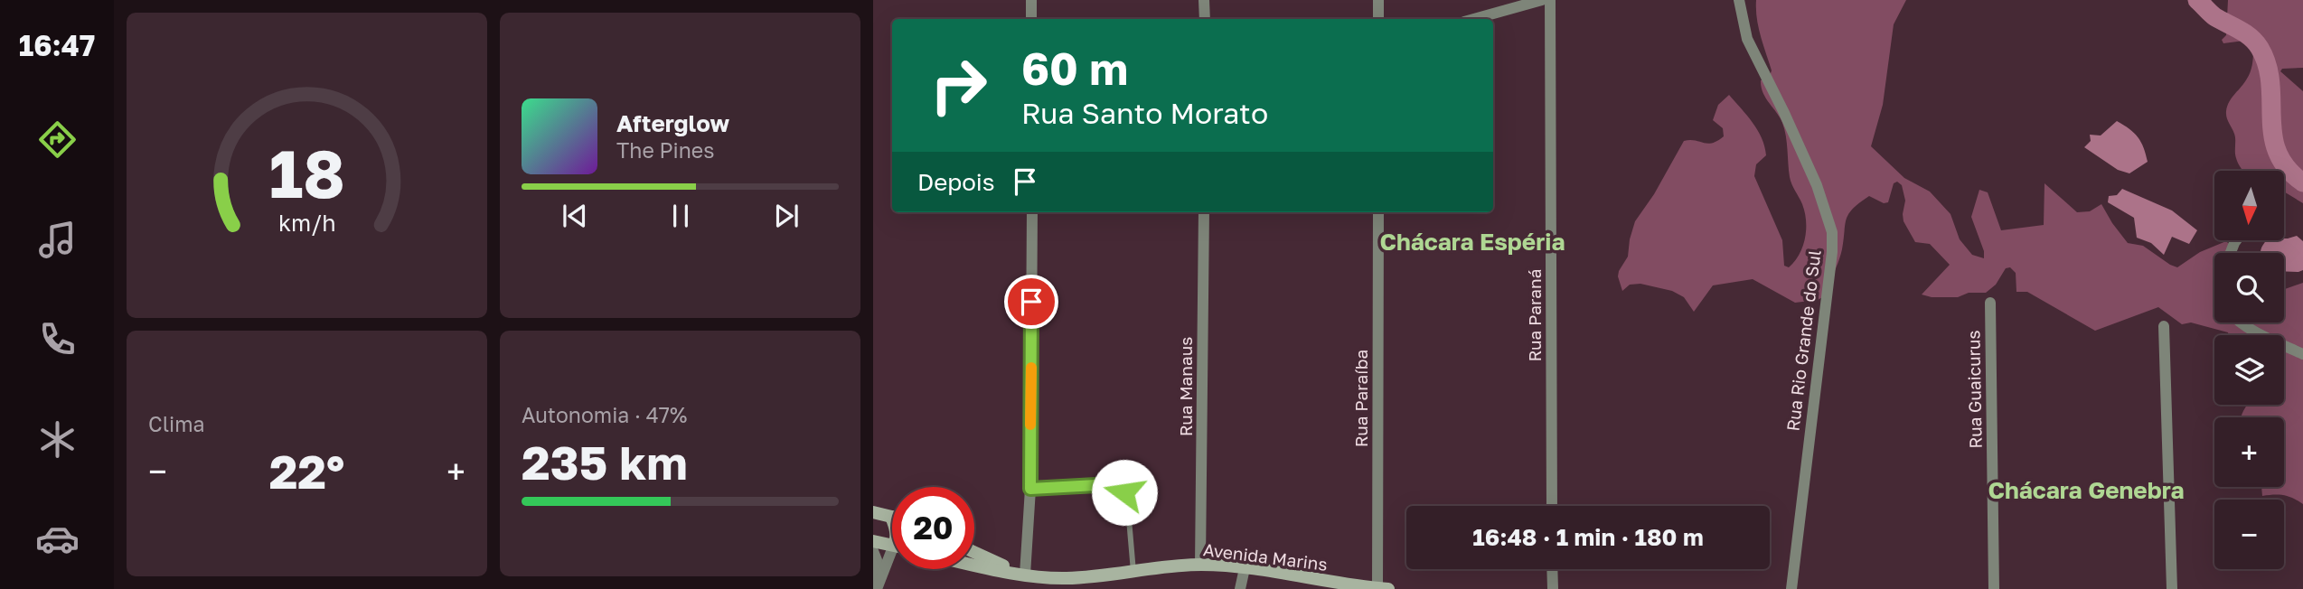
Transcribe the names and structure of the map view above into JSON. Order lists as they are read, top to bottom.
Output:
{
  "streets": {
    "street": [
      "Rua Paraná",
      "Rua Rio Grande do Sul",
      "Rua Manaus",
      "Rua Guaicurus",
      "Rua Paraíba",
      "Avenida Marins"
    ]
  },
  "crossings": [
    ["Rua Manaus", "Avenida Marins"],
    ["Rua Paraíba", "Avenida Marins"]
  ],
  "districts": ["Chácara Espéria", "Chácara Genebra"],
  "north": "bottom",
  "page": {
    "tabs": "16:47",
    "turn": ["60 m", "Rua Santo Morato"],
    "song": ["Afterglow", "The Pines"],
    "then": "Depois",
    "map_buttons": ["+", "−"],
    "tile": [
      "Clima",
      ["Autonomia · 47%", "235 km"]
    ],
    "heat": ["−", "22°", "+"],
    "limit": "20",
    "trip": "16:48 · 1 min · 180 m",
    "gauge": ["18", "km/h"]
  }
}
